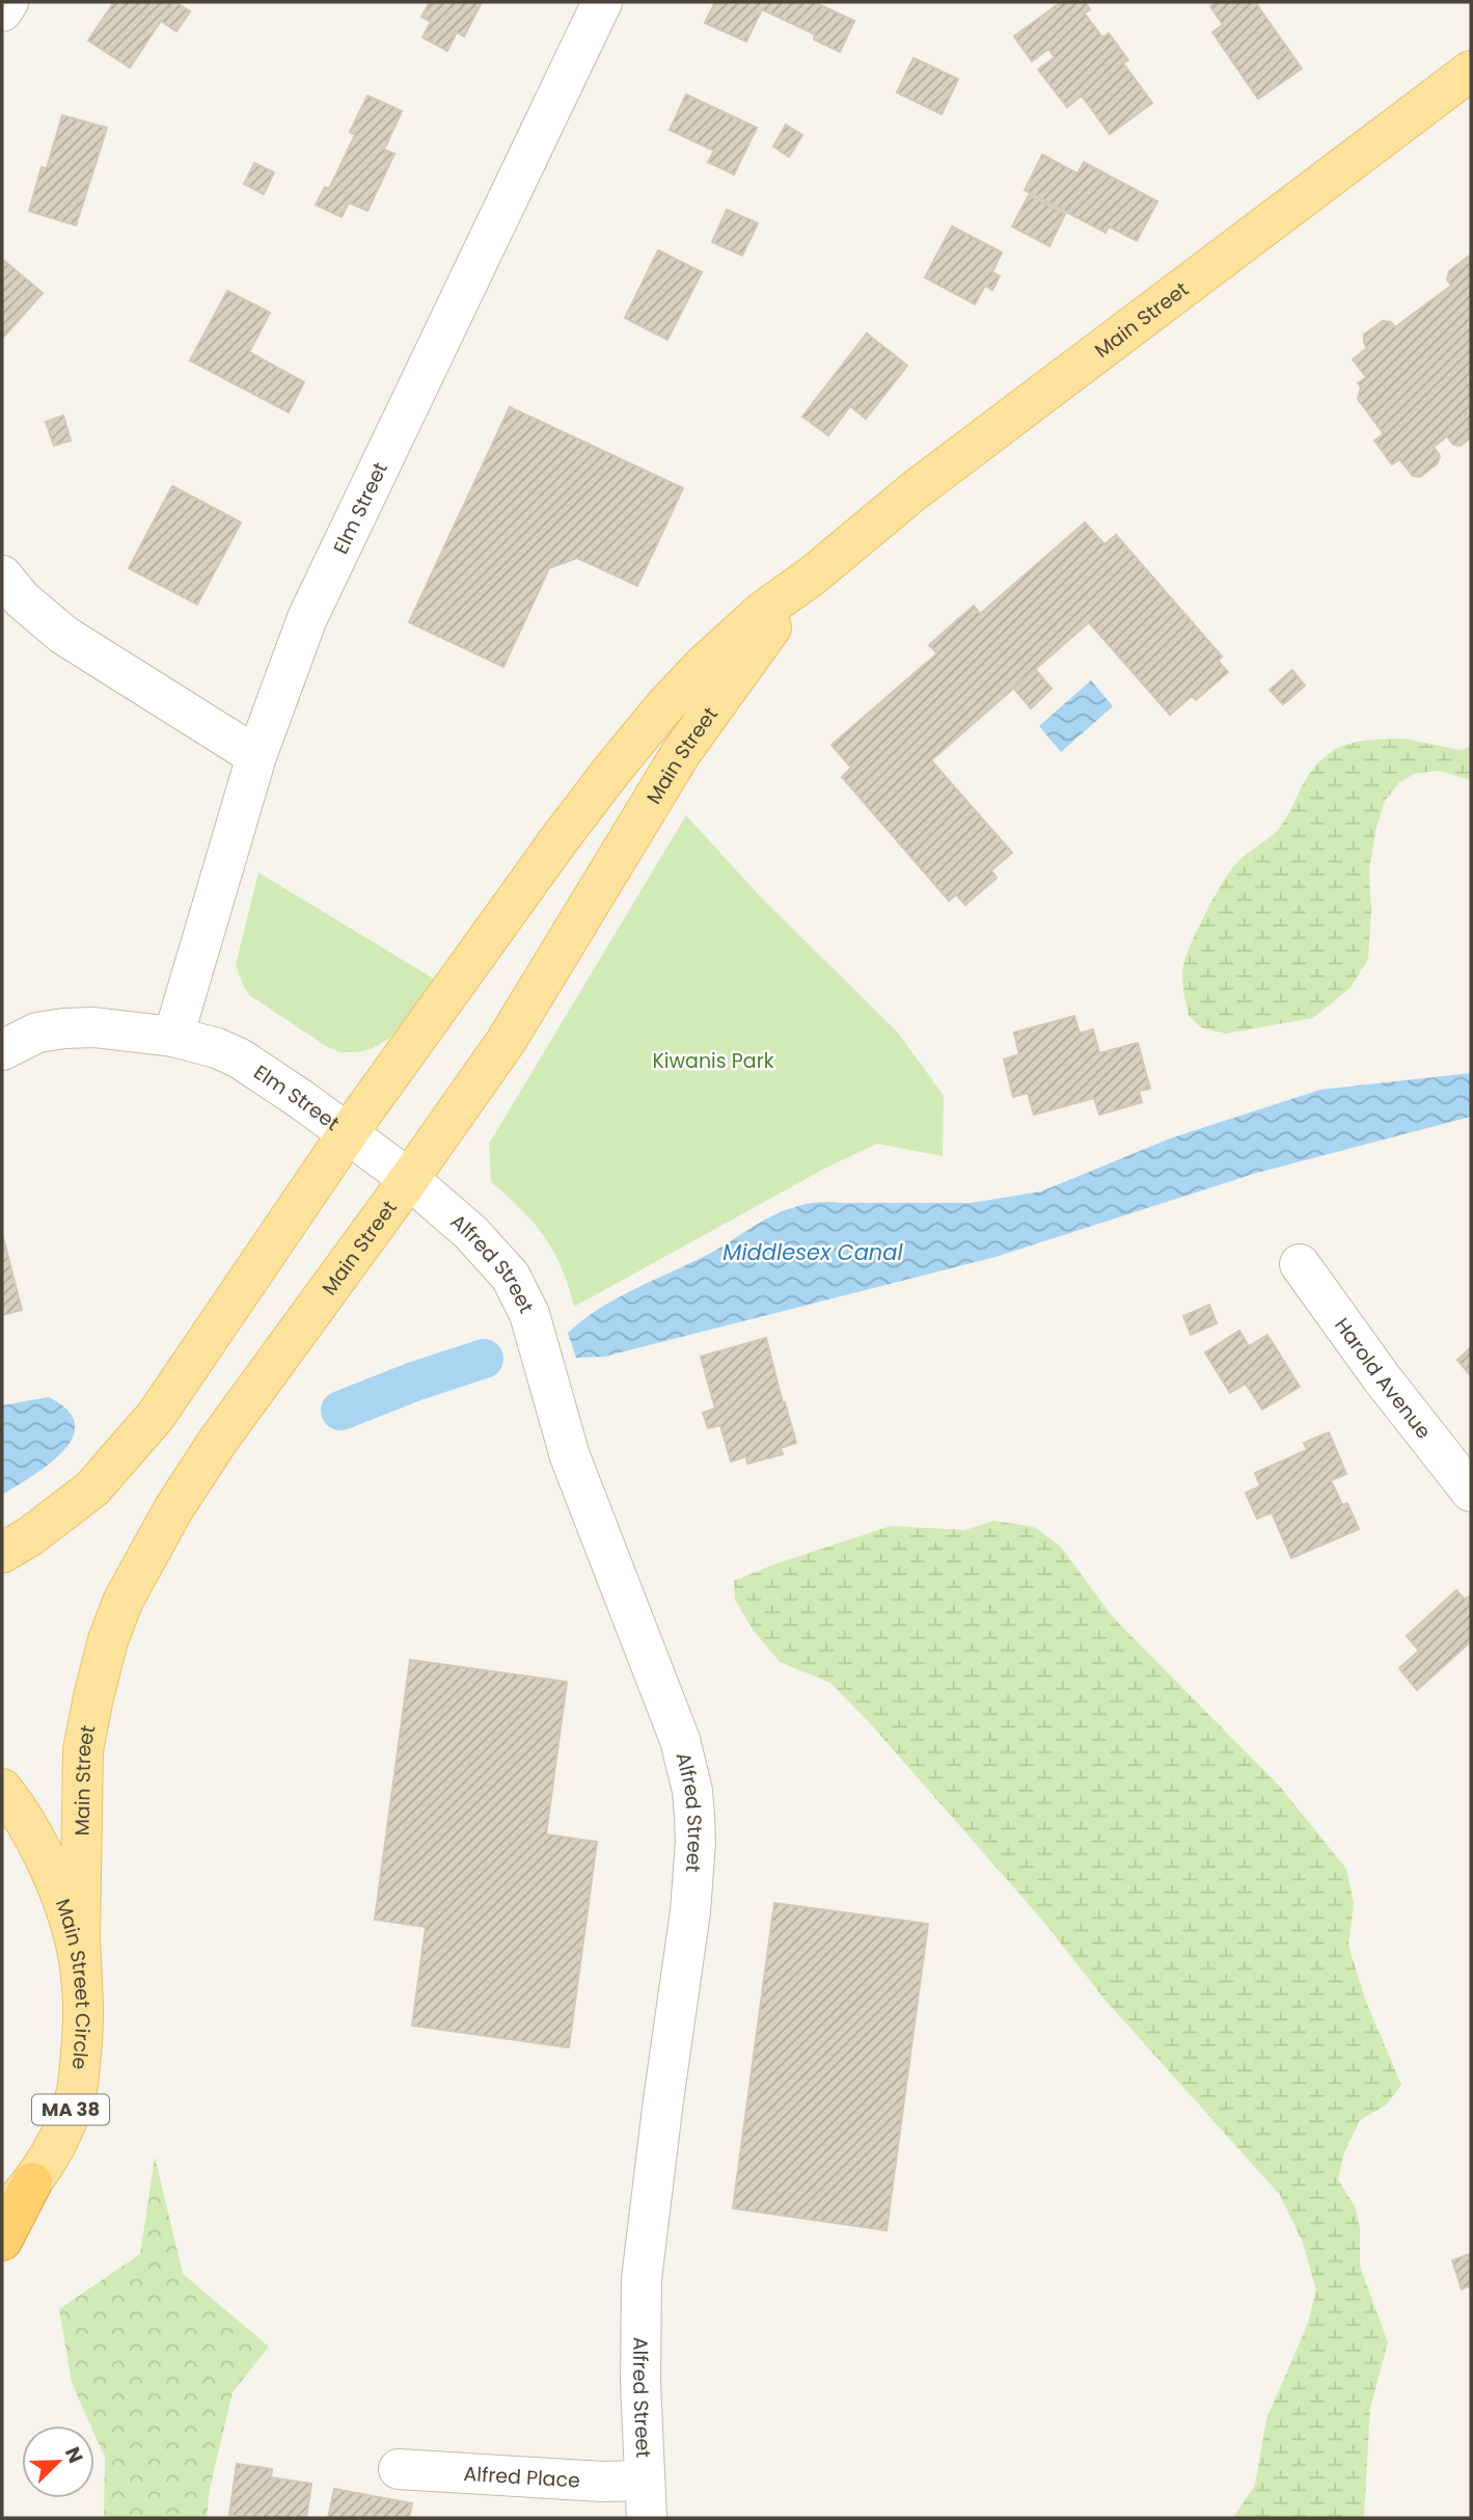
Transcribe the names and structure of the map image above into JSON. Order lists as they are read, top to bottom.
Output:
{
  "streets": {
    "main road": ["Main Street", "Main Street Circle", "MA 38"],
    "street": [
      "Elm Street",
      "Alfred Street",
      "Harold Avenue",
      "Alfred Place"
    ]
  },
  "crossings": [
    ["Main Street", "Elm Street"],
    ["Main Street", "Alfred Street"],
    ["Main Street", "Main Street Circle"],
    ["Elm Street", "Alfred Street"],
    ["Alfred Street", "Alfred Place"]
  ],
  "water": ["Middlesex Canal"],
  "parks": ["Kiwanis Park"],
  "north": "top right"
}
